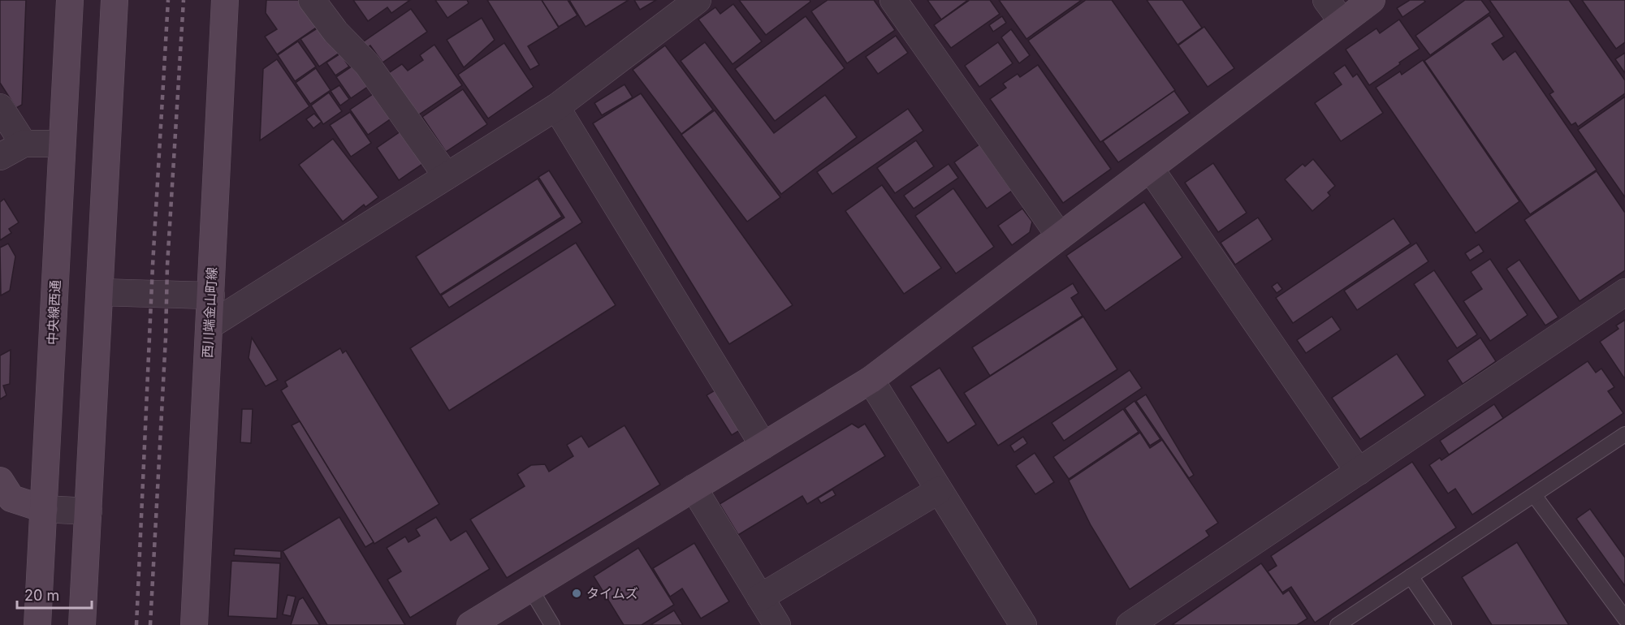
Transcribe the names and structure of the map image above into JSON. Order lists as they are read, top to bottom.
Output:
{
  "streets": {
    "street": ["中央線西通", "西川端金山町線"]
  },
  "places": ["タイムズ"],
  "scale_bar": "20 m"
}
